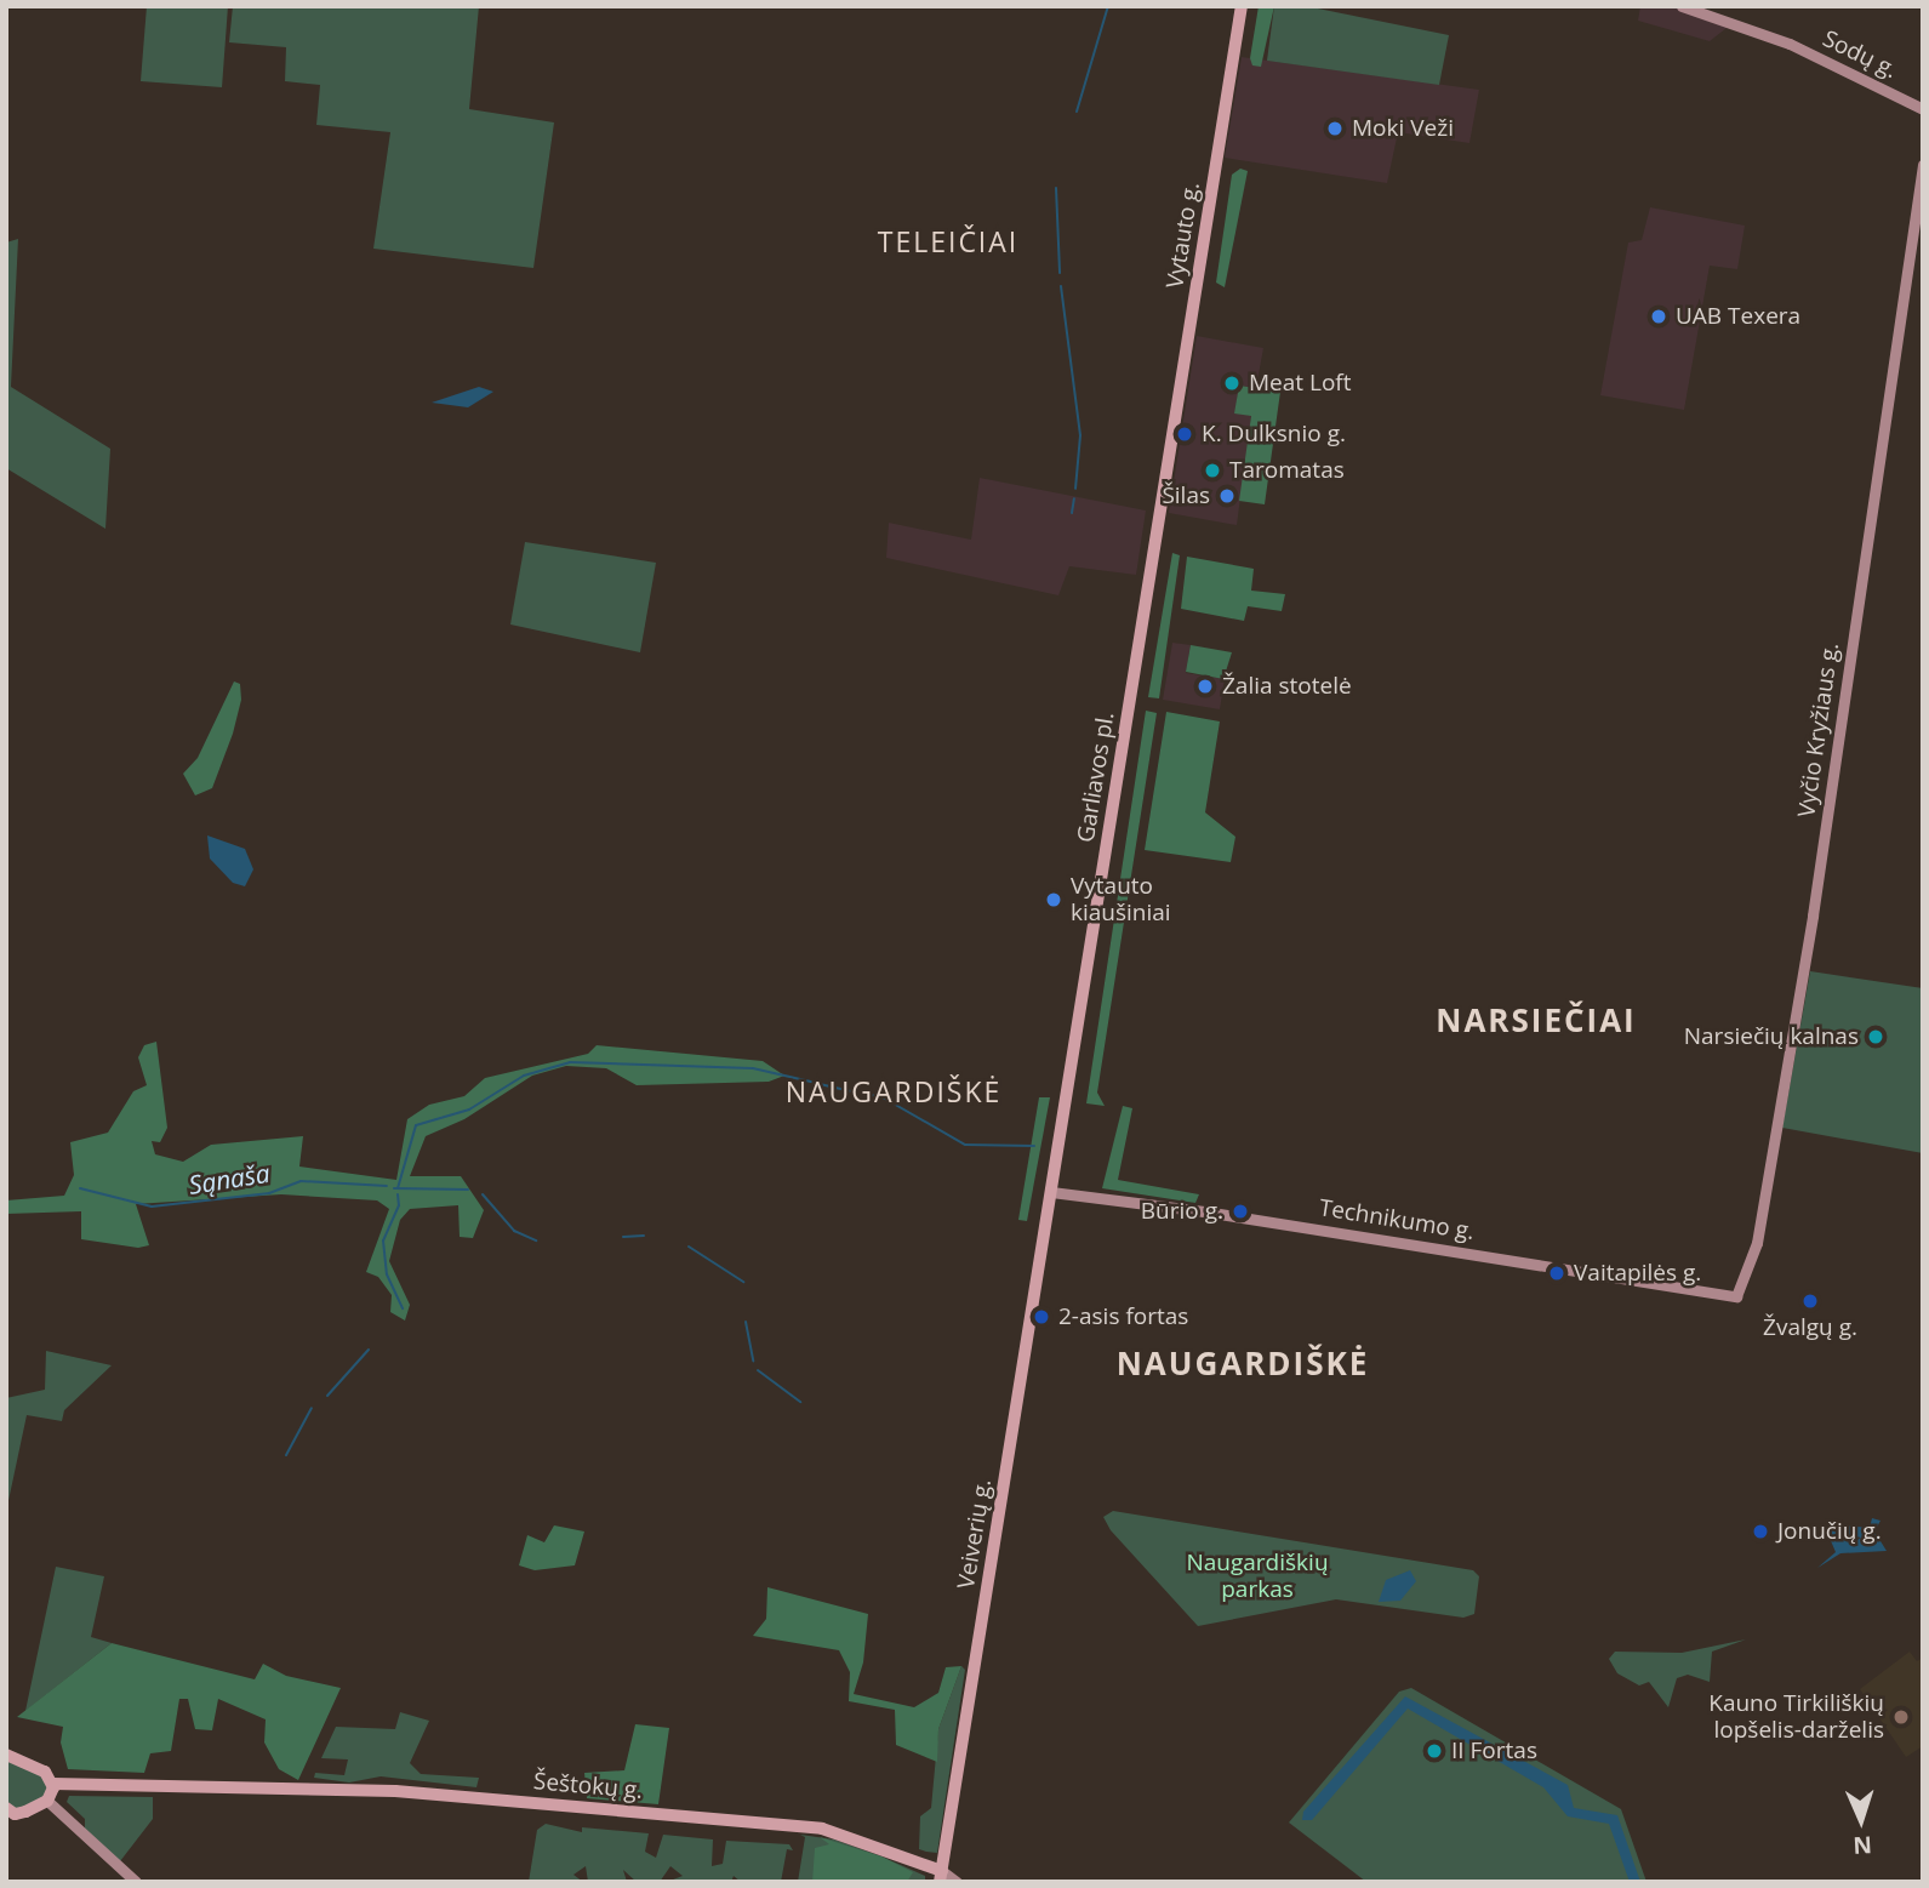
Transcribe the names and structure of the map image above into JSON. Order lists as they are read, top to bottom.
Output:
{
  "streets": {
    "main road": [
      "Vytauto g.",
      "Garliavos pl.",
      "Veiverių g.",
      "Šeštokų g."
    ],
    "street": ["Sodų g.", "Vyčio Kryžiaus g.", "Technikumo g."]
  },
  "crossings": [
    ["Vytauto g.", "Garliavos pl."],
    ["Vyčio Kryžiaus g.", "Technikumo g."],
    ["Garliavos pl.", "Technikumo g."],
    ["Garliavos pl.", "Veiverių g."],
    ["Technikumo g.", "Veiverių g."],
    ["Veiverių g.", "Šeštokų g."]
  ],
  "districts": [
    "TELEIČIAI",
    "NARSIEČIAI",
    "NAUGARDIŠKĖ",
    "NAUGARDIŠKĖ"
  ],
  "water": ["Sąnaša"],
  "parks": ["Naugardiškių parkas"],
  "places": [
    "Moki Veži",
    "UAB Texera",
    "Meat Loft",
    "K. Dulksnio g.",
    "Taromatas",
    "Šilas",
    "Žalia stotelė",
    "Vytauto kiaušiniai",
    "Narsiečių kalnas",
    "Būrio g.",
    "Vaitapilės g.",
    "Žvalgų g.",
    "2-asis fortas",
    "Jonučių g.",
    "Kauno Tirkiliškių lopšelis-darželis",
    "II Fortas"
  ],
  "north": "bottom"
}
